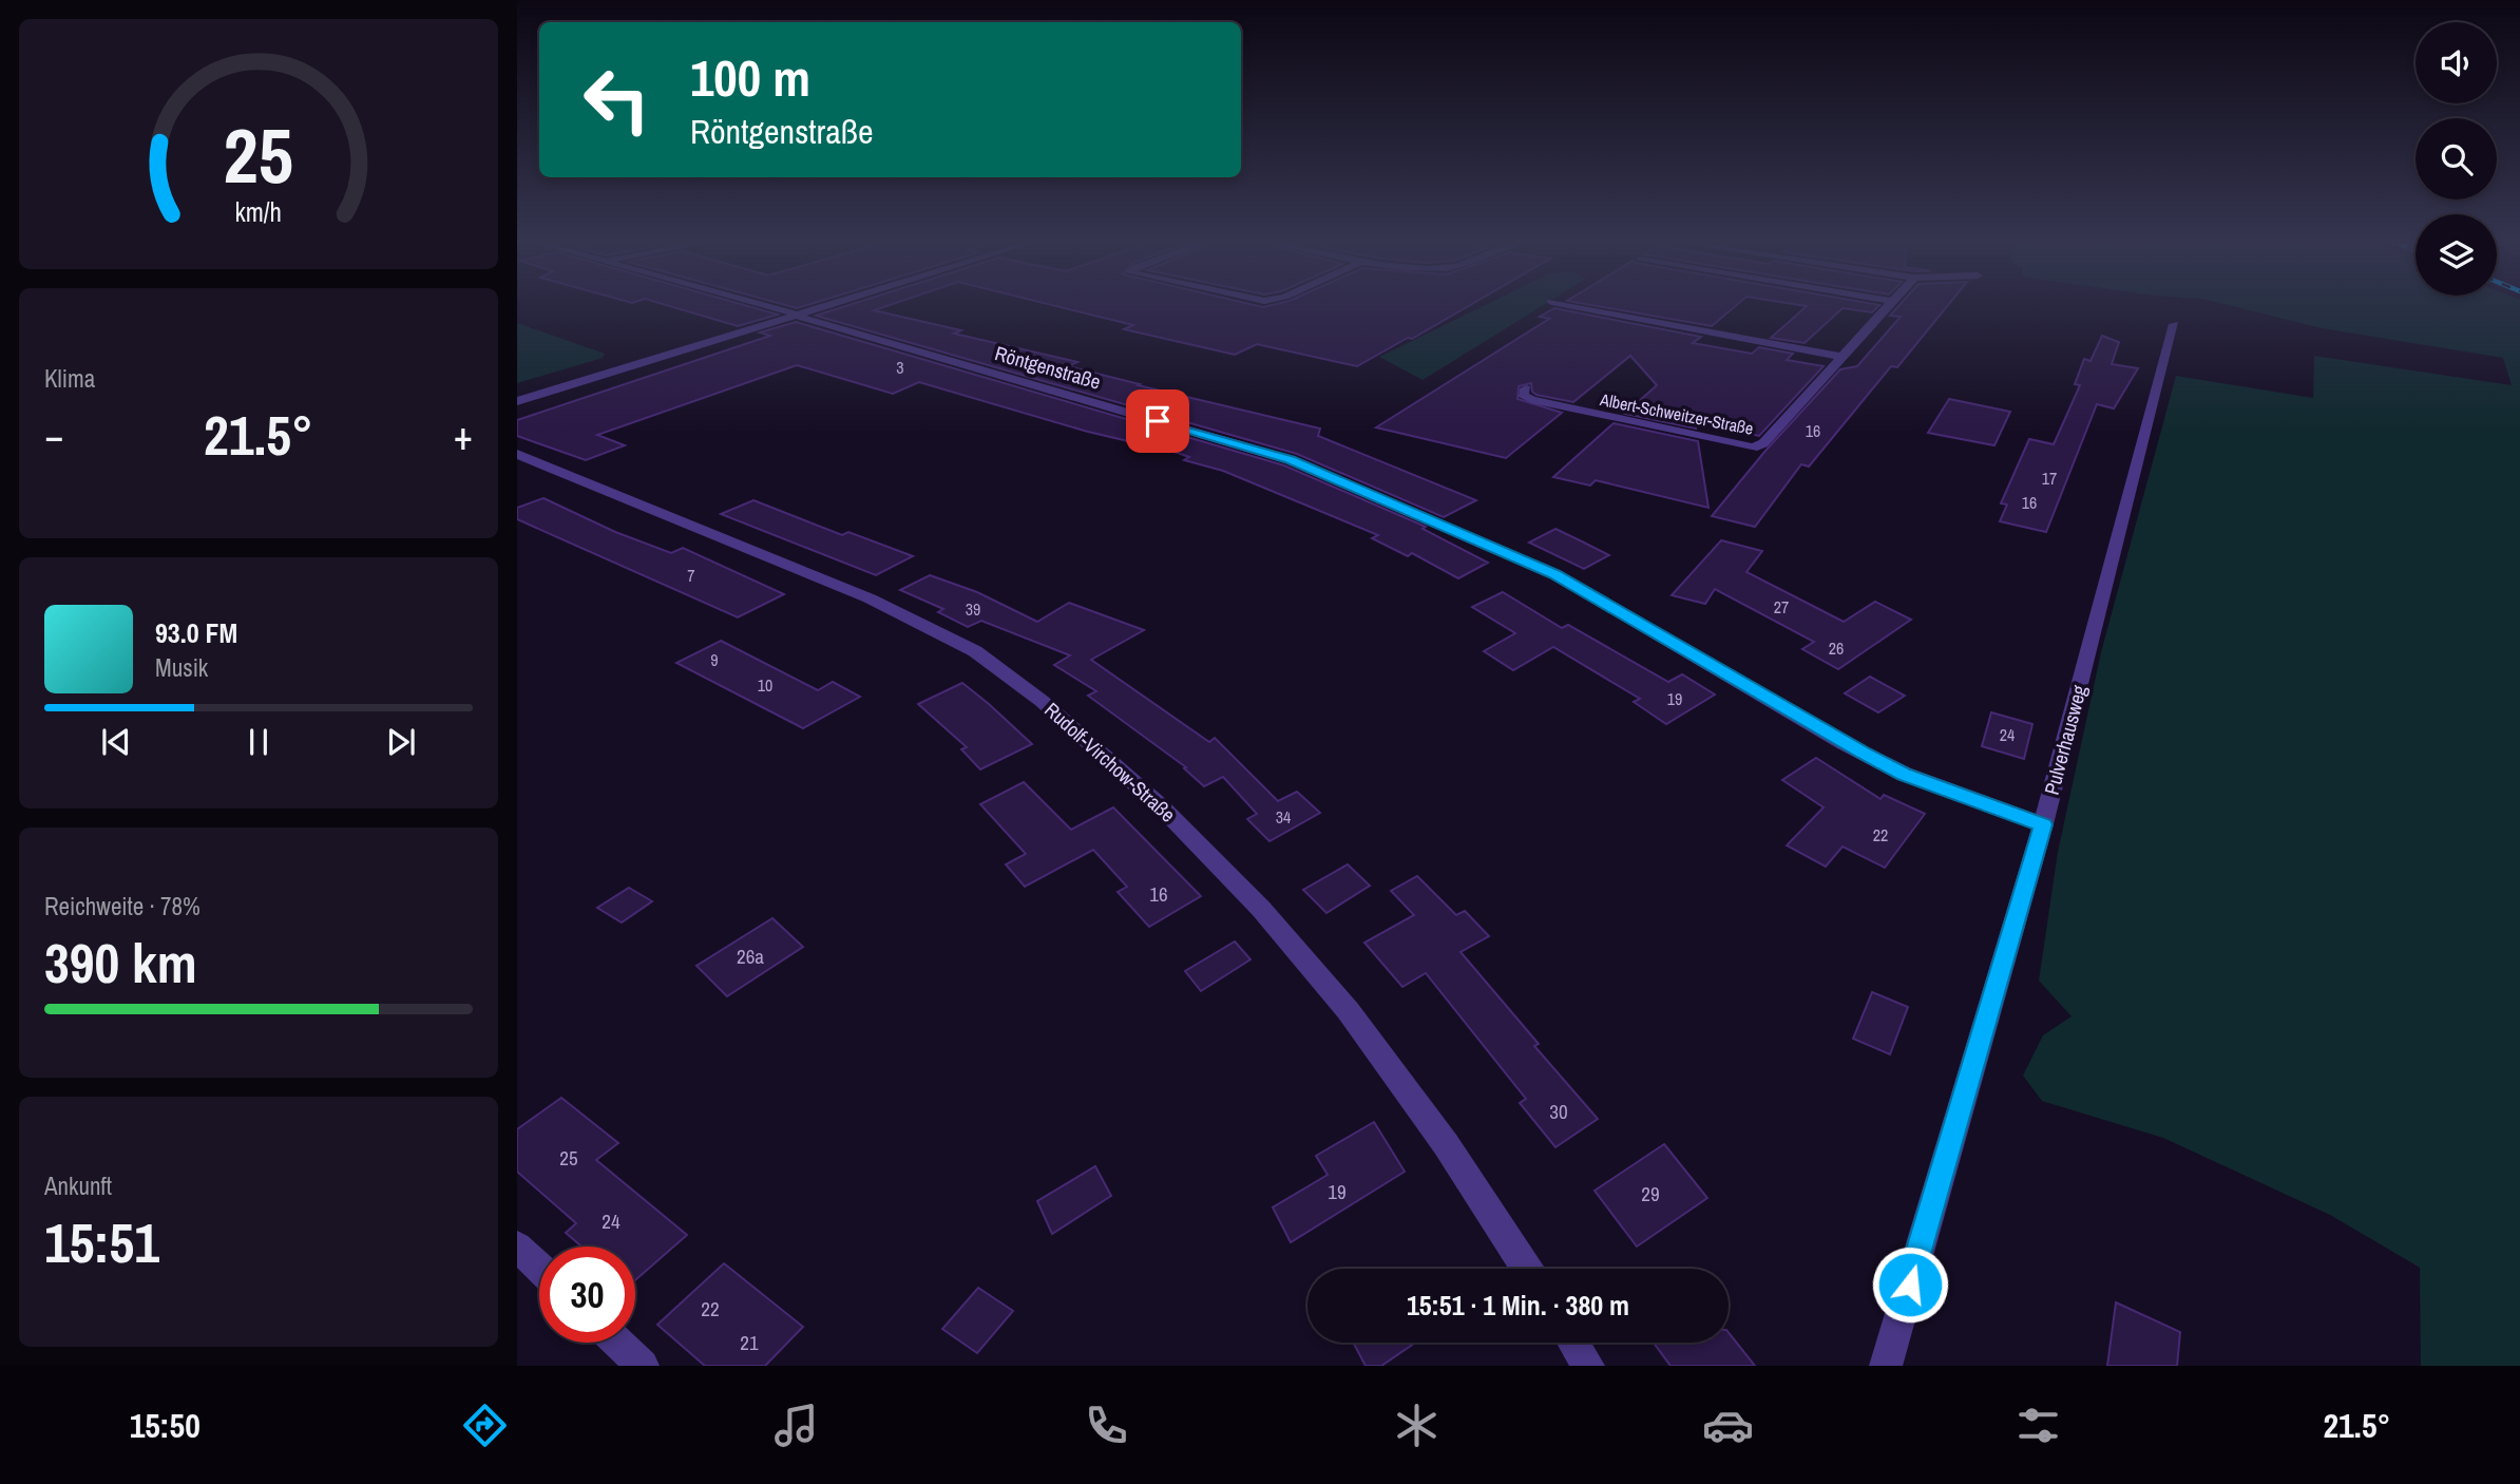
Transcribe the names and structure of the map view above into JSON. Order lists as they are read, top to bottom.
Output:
{
  "streets": {
    "street": [
      "Röntgenstraße",
      "Albert-Schweitzer-Straße",
      "Pulverhausweg",
      "Rudolf-Virchow-Straße"
    ]
  },
  "crossings": [
    ["Röntgenstraße", "Pulverhausweg"]
  ],
  "house_numbers": [
    "3",
    "16",
    "17",
    "16",
    "7",
    "27",
    "39",
    "26",
    "9",
    "10",
    "19",
    "24",
    "34",
    "22",
    "16",
    "26a",
    "30",
    "25",
    "19",
    "29",
    "24",
    "22",
    "21"
  ],
  "page": {
    "turn": ["100 m", "Röntgenstraße"],
    "tile": [
      "Klima",
      ["Reichweite · 78%", "390 km"],
      ["Ankunft", "15:51"]
    ],
    "heat": ["−", "21.5°", "+"],
    "song": ["93.0 FM", "Musik"],
    "limit": "30",
    "trip": "15:51 · 1 Min. · 380 m",
    "tabs": ["15:50", "21.5°"],
    "gauge": ["25", "km/h"]
  }
}
